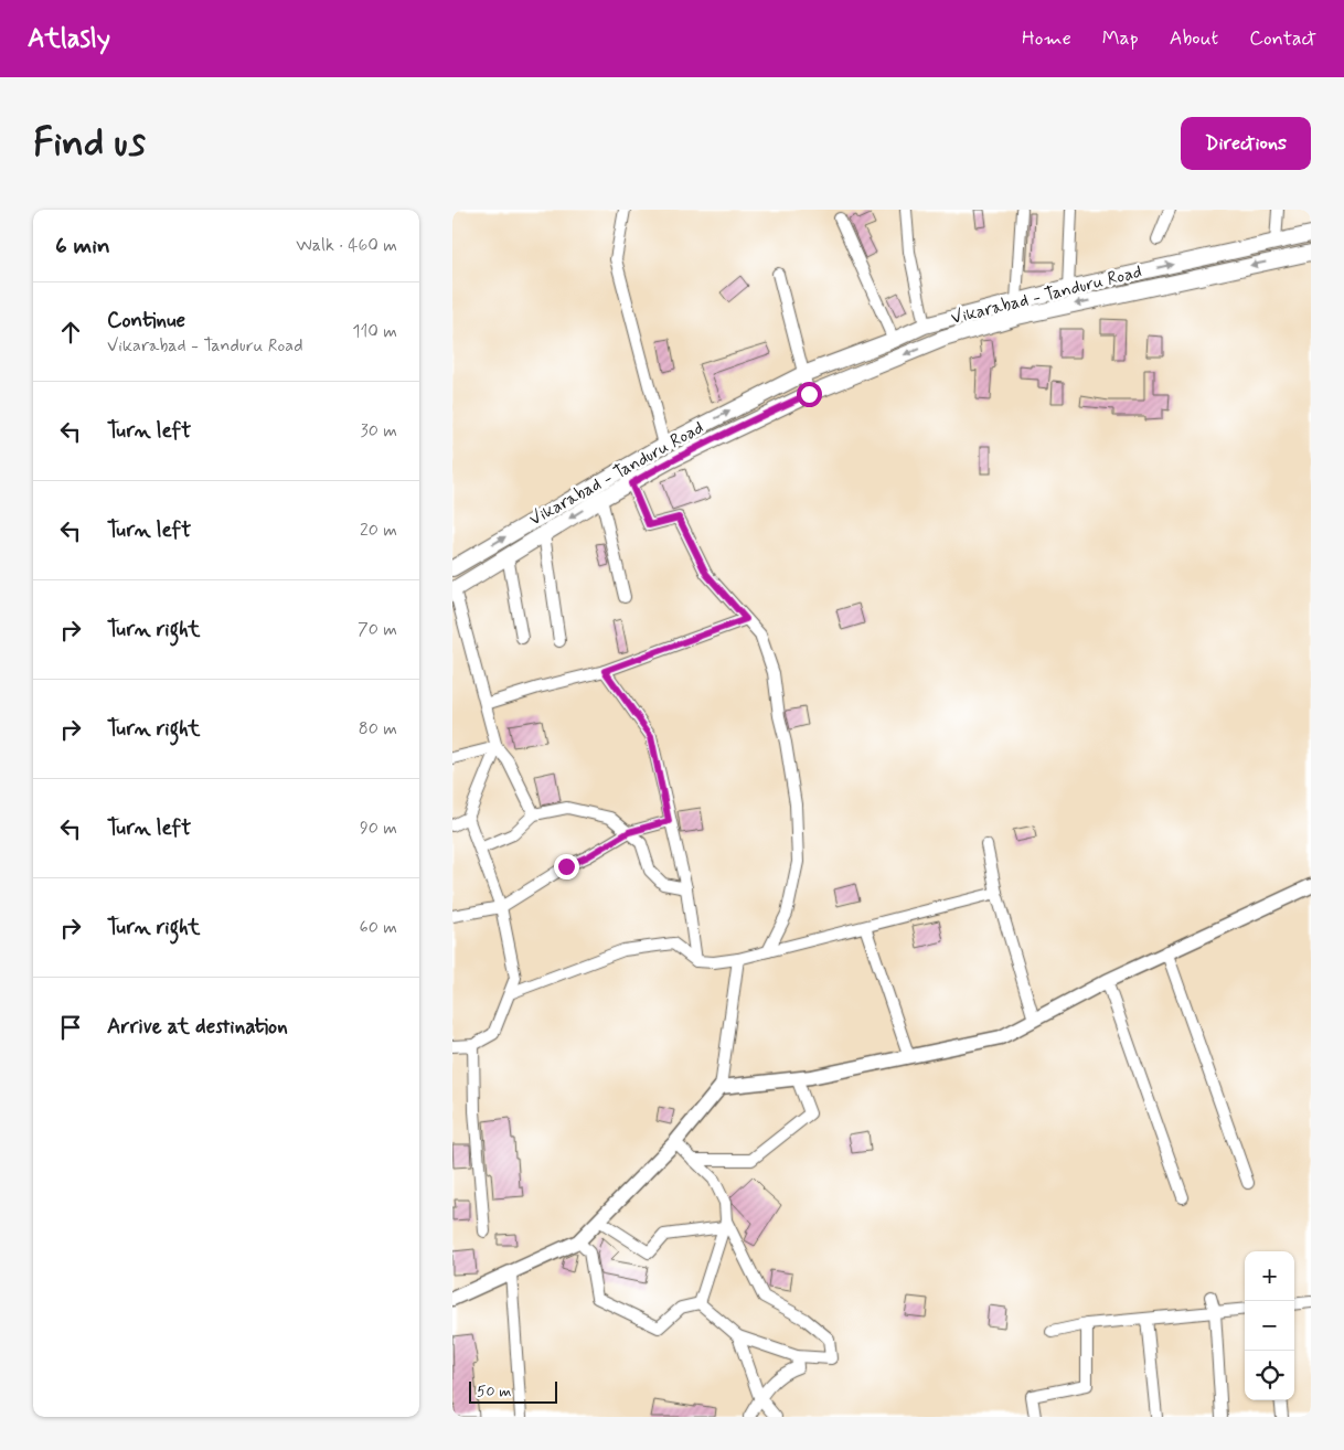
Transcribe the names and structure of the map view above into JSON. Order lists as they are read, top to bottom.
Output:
{
  "streets": {
    "main road": ["Vikarabad - Tanduru Road"]
  },
  "scale_bar": "50 m",
  "page": {
    "header": "Atlasly",
    "nav": [
      "Home",
      "Map",
      "About",
      "Contact"
    ],
    "buttons": "Directions",
    "title": "Find us",
    "heading": ["6 min", "Walk · 460 m"],
    "list": [
      ["Continue", "Vikarabad - Tanduru Road", "110 m"],
      ["Turn left", "30 m"],
      ["Turn left", "20 m"],
      ["Turn right", "70 m"],
      ["Turn right", "80 m"],
      ["Turn left", "90 m"],
      ["Turn right", "60 m"],
      "Arrive at destination"
    ],
    "map_buttons": ["+", "−"],
    "scale": "50 m"
  }
}
